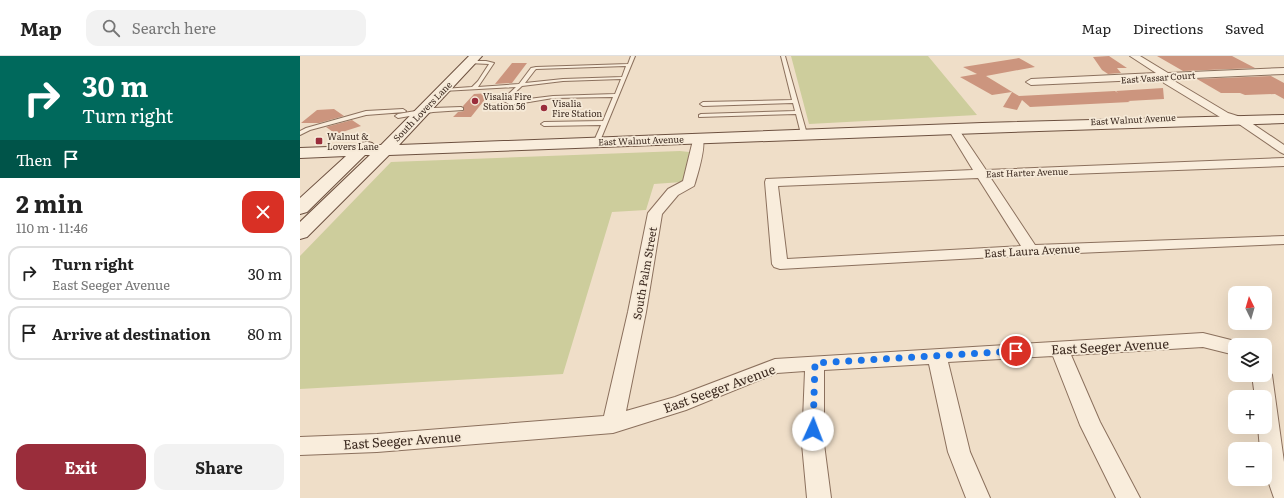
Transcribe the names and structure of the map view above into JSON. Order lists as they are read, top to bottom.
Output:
{
  "streets": {
    "main road": ["South Lovers Lane", "East Walnut Avenue"],
    "street": [
      "East Vassar Court",
      "East Harter Avenue",
      "East Laura Avenue",
      "South Palm Street",
      "East Seeger Avenue"
    ]
  },
  "crossings": [
    ["South Lovers Lane", "East Walnut Avenue"],
    ["East Walnut Avenue", "South Palm Street"],
    ["East Harter Avenue", "East Laura Avenue"],
    ["South Palm Street", "East Seeger Avenue"]
  ],
  "places": {
    "other": ["Visalia Fire Station 56", "Visalia Fire Station"],
    "transit": ["Walnut & Lovers Lane"]
  },
  "north": "top",
  "page": {
    "header": "Map",
    "search": "Search here",
    "nav": ["Map", "Directions", "Saved"],
    "turn": ["30 m", "Turn right"],
    "then": "Then",
    "heading": ["2 min", "110 m · 11:46"],
    "list": [
      {
        "name": "Turn right",
        "note": "East Seeger Avenue",
        "value": "30 m"
      },
      {
        "name": "Arrive at destination",
        "value": "80 m"
      }
    ],
    "map_buttons": ["+", "−"],
    "buttons": ["Exit", "Share"]
  }
}
